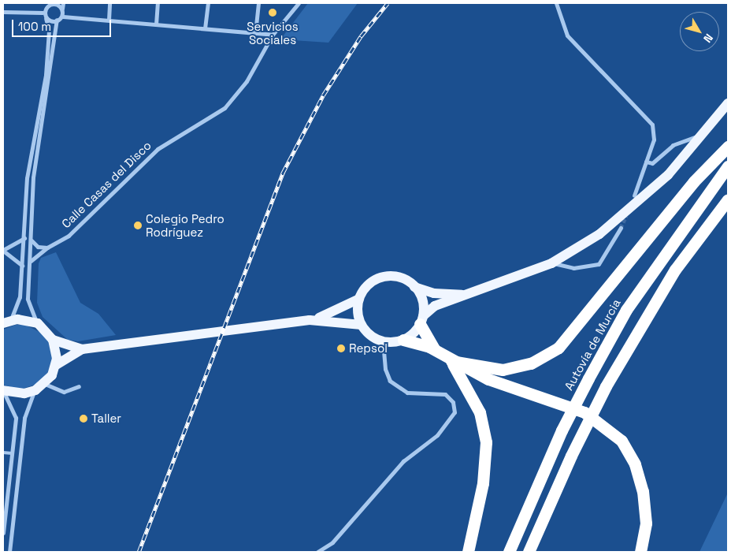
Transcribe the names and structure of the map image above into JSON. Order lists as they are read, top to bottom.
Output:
{
  "streets": {
    "highway": ["Autovía de Murcia"],
    "street": ["Calle Casas del Disco"]
  },
  "places": [
    "Servicios Sociales",
    "Colegio Pedro Rodríguez",
    "Repsol",
    "Taller"
  ],
  "scale_bar": "100 m",
  "north": "bottom right"
}
